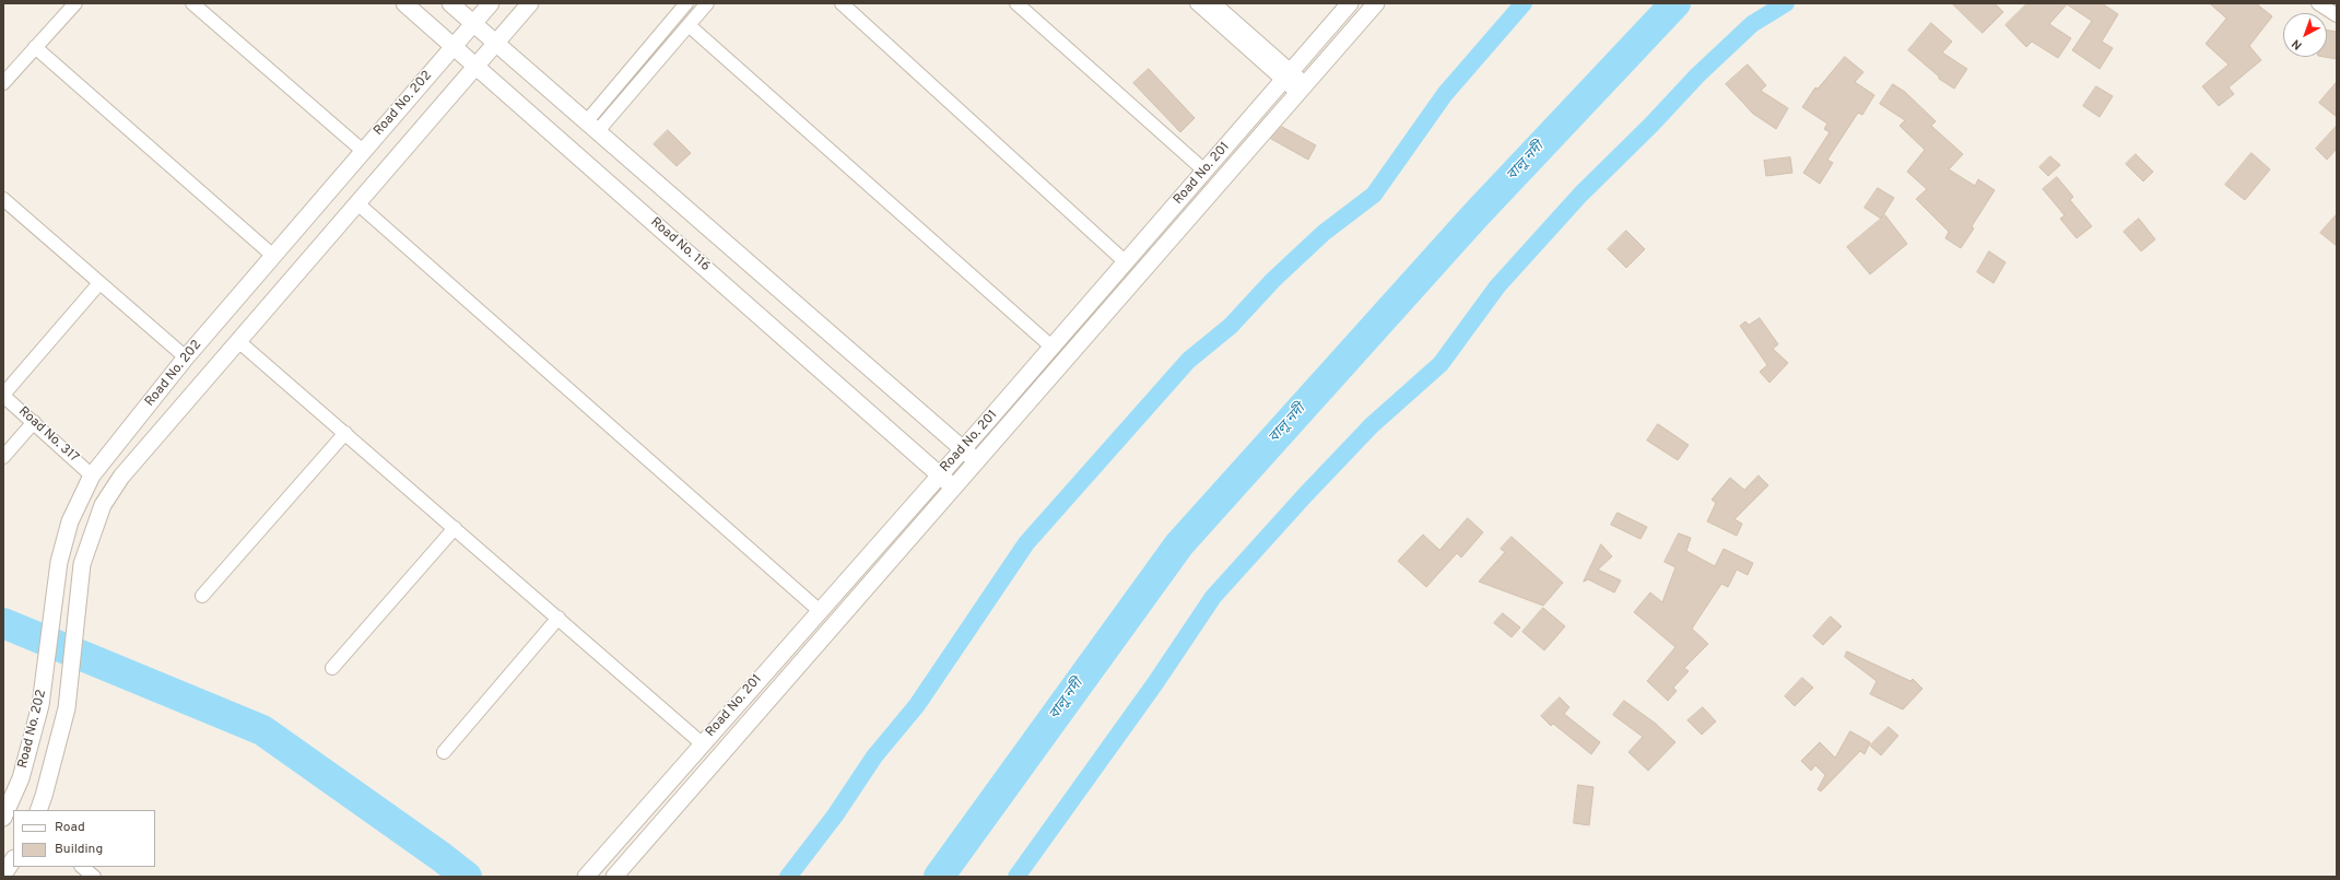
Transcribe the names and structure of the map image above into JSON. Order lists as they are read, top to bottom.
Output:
{
  "streets": {
    "street": [
      "Road No. 202",
      "Road No. 201",
      "Road No. 116",
      "Road No. 317"
    ]
  },
  "crossings": [
    ["Road No. 202", "Road No. 116"],
    ["Road No. 202", "Road No. 317"],
    ["Road No. 201", "Road No. 116"]
  ],
  "water": ["বালু নদী"],
  "legend": ["Road", "Building"],
  "north": "bottom left"
}
